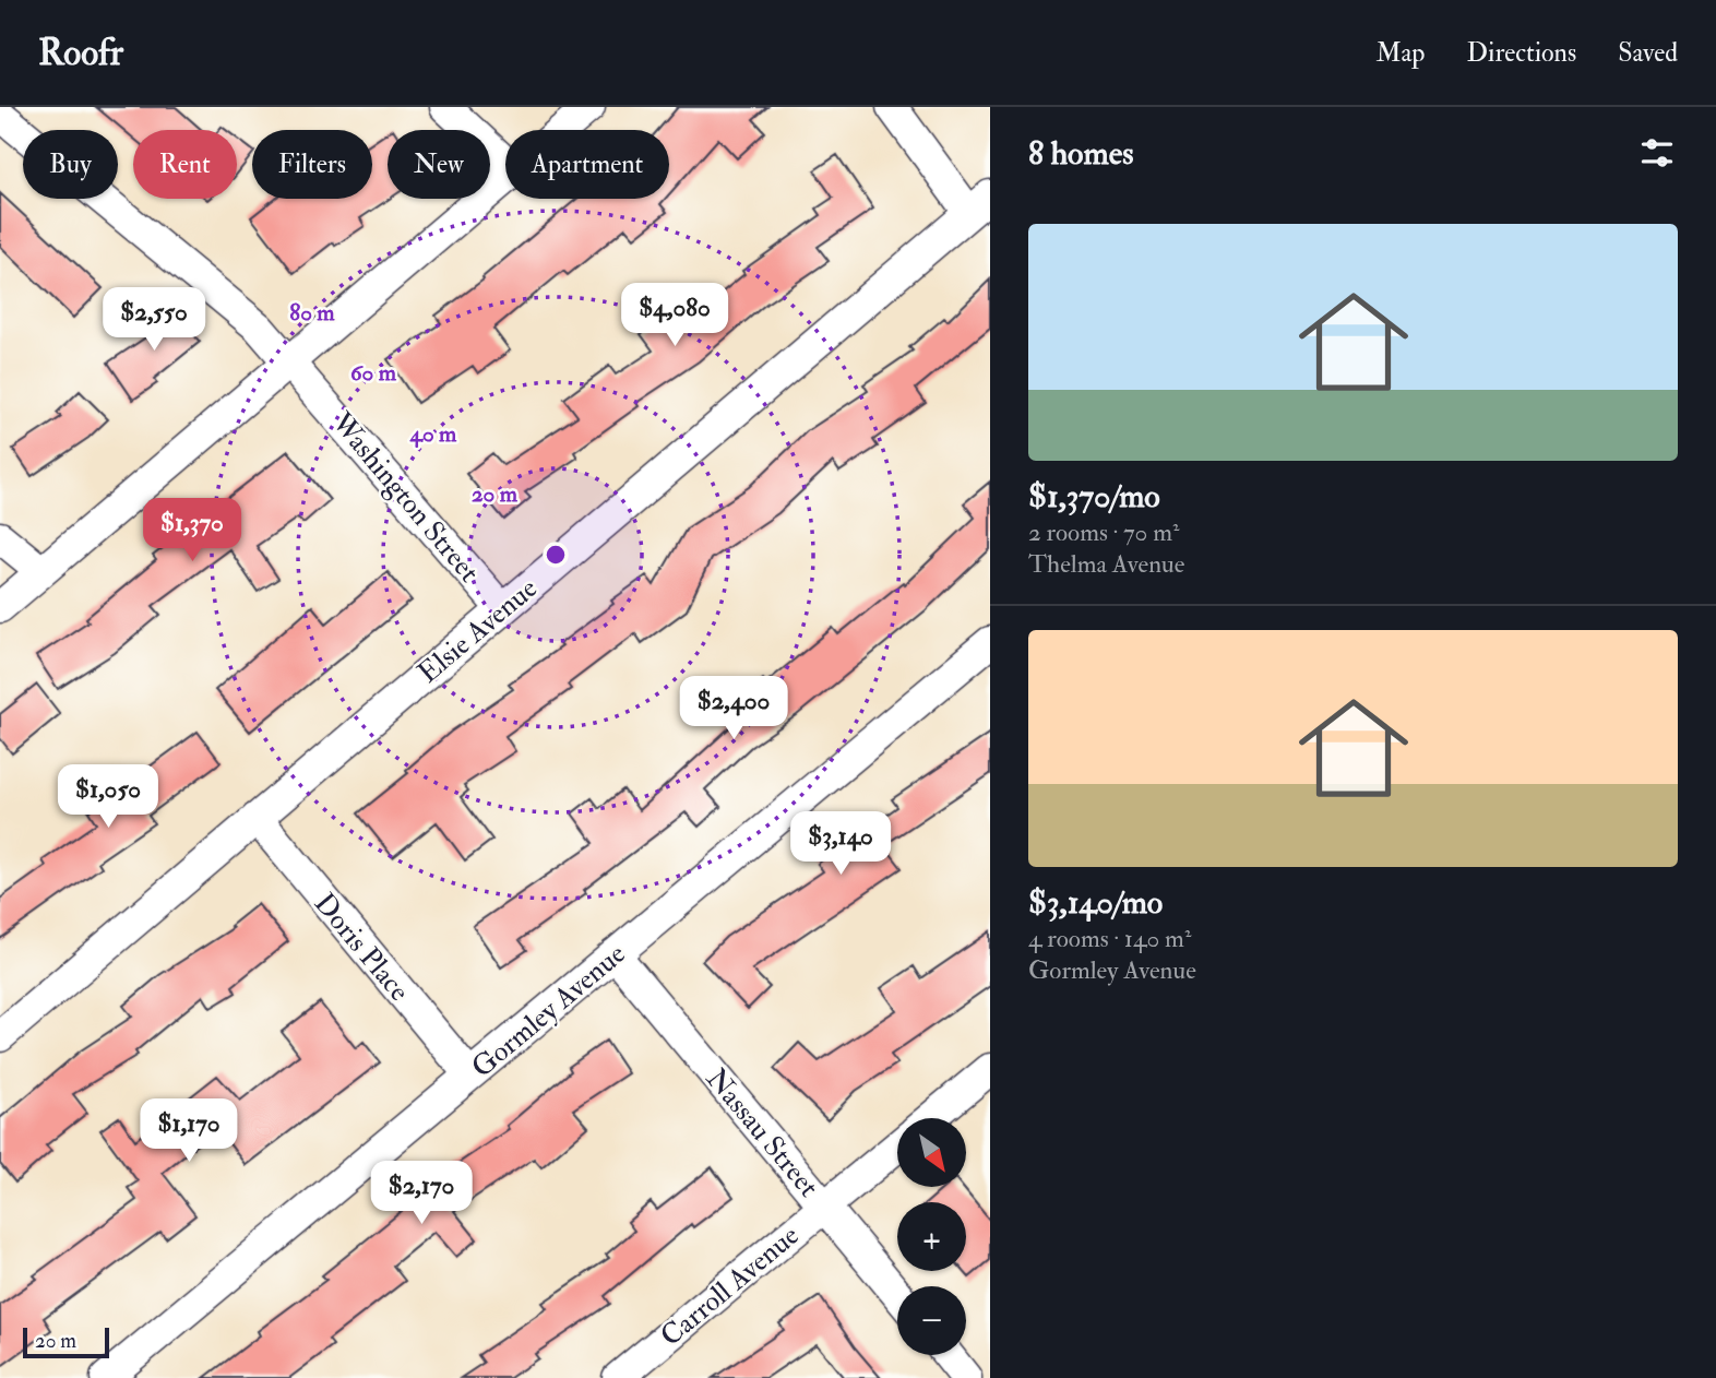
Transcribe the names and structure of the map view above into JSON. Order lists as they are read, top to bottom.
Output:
{
  "streets": {
    "street": [
      "Washington Street",
      "Elsie Avenue",
      "Doris Place",
      "Gormley Avenue",
      "Nassau Street",
      "Carroll Avenue"
    ]
  },
  "crossings": [
    ["Washington Street", "Elsie Avenue"],
    ["Elsie Avenue", "Doris Place"],
    ["Doris Place", "Gormley Avenue"],
    ["Gormley Avenue", "Nassau Street"],
    ["Nassau Street", "Carroll Avenue"]
  ],
  "scale_bar": "20 m",
  "north": "bottom right",
  "page": {
    "header": "Roofr",
    "nav": ["Map", "Directions", "Saved"],
    "heading": "8 homes",
    "chip": [
      "Buy",
      "Rent",
      "Filters",
      "New",
      "Apartment"
    ],
    "list": [
      {
        "name": "$1,370/mo",
        "note": "2 rooms · 70 m² · Thelma Avenue"
      },
      {
        "name": "$3,140/mo",
        "note": "4 rooms · 140 m² · Gormley Avenue"
      }
    ],
    "price": [
      "$4,080",
      "$2,550",
      "$1,370",
      "$2,400",
      "$1,050",
      "$3,140",
      "$1,170",
      "$2,170"
    ],
    "map_buttons": ["+", "−"],
    "scale": "20 m"
  },
  "rings": [
    "80 m",
    "60 m",
    "40 m",
    "20 m"
  ]
}
